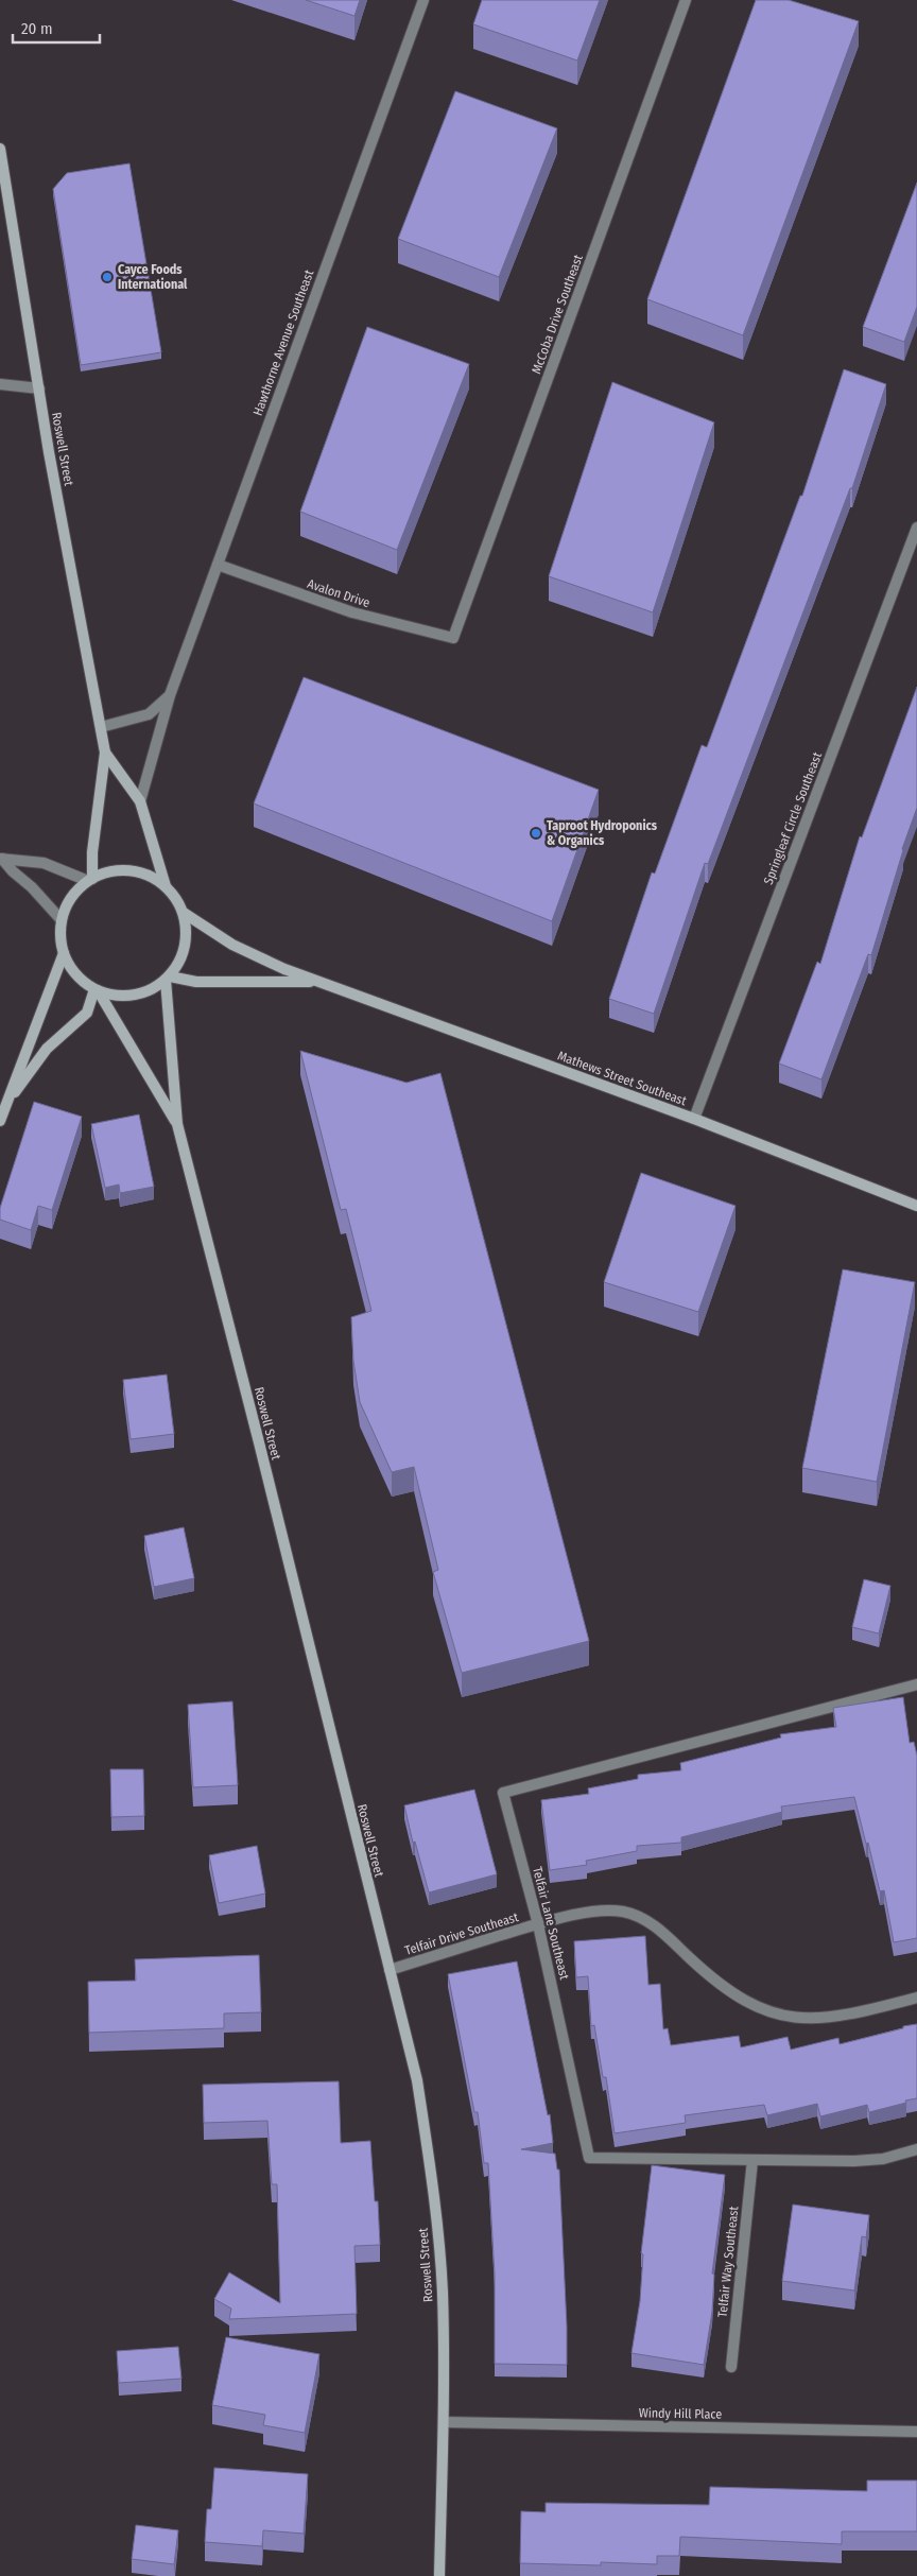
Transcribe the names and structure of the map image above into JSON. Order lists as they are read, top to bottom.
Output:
{
  "streets": {
    "street": [
      "McCoba Drive Southeast",
      "Hawthorne Avenue Southeast",
      "Roswell Street",
      "Avalon Drive",
      "Springleaf Circle Southeast",
      "Mathews Street Southeast",
      "Telfair Lane Southeast",
      "Telfair Drive Southeast",
      "Telfair Way Southeast",
      "Windy Hill Place"
    ]
  },
  "crossings": [
    ["McCoba Drive Southeast", "Avalon Drive"],
    ["Hawthorne Avenue Southeast", "Roswell Street"],
    ["Hawthorne Avenue Southeast", "Avalon Drive"],
    ["Roswell Street", "Mathews Street Southeast"],
    ["Roswell Street", "Telfair Drive Southeast"],
    ["Roswell Street", "Windy Hill Place"],
    ["Springleaf Circle Southeast", "Mathews Street Southeast"],
    ["Telfair Lane Southeast", "Telfair Drive Southeast"],
    ["Telfair Lane Southeast", "Telfair Way Southeast"]
  ],
  "places": ["Cayce Foods International", "Taproot Hydroponics & Organics"],
  "scale_bar": "20 m"
}
